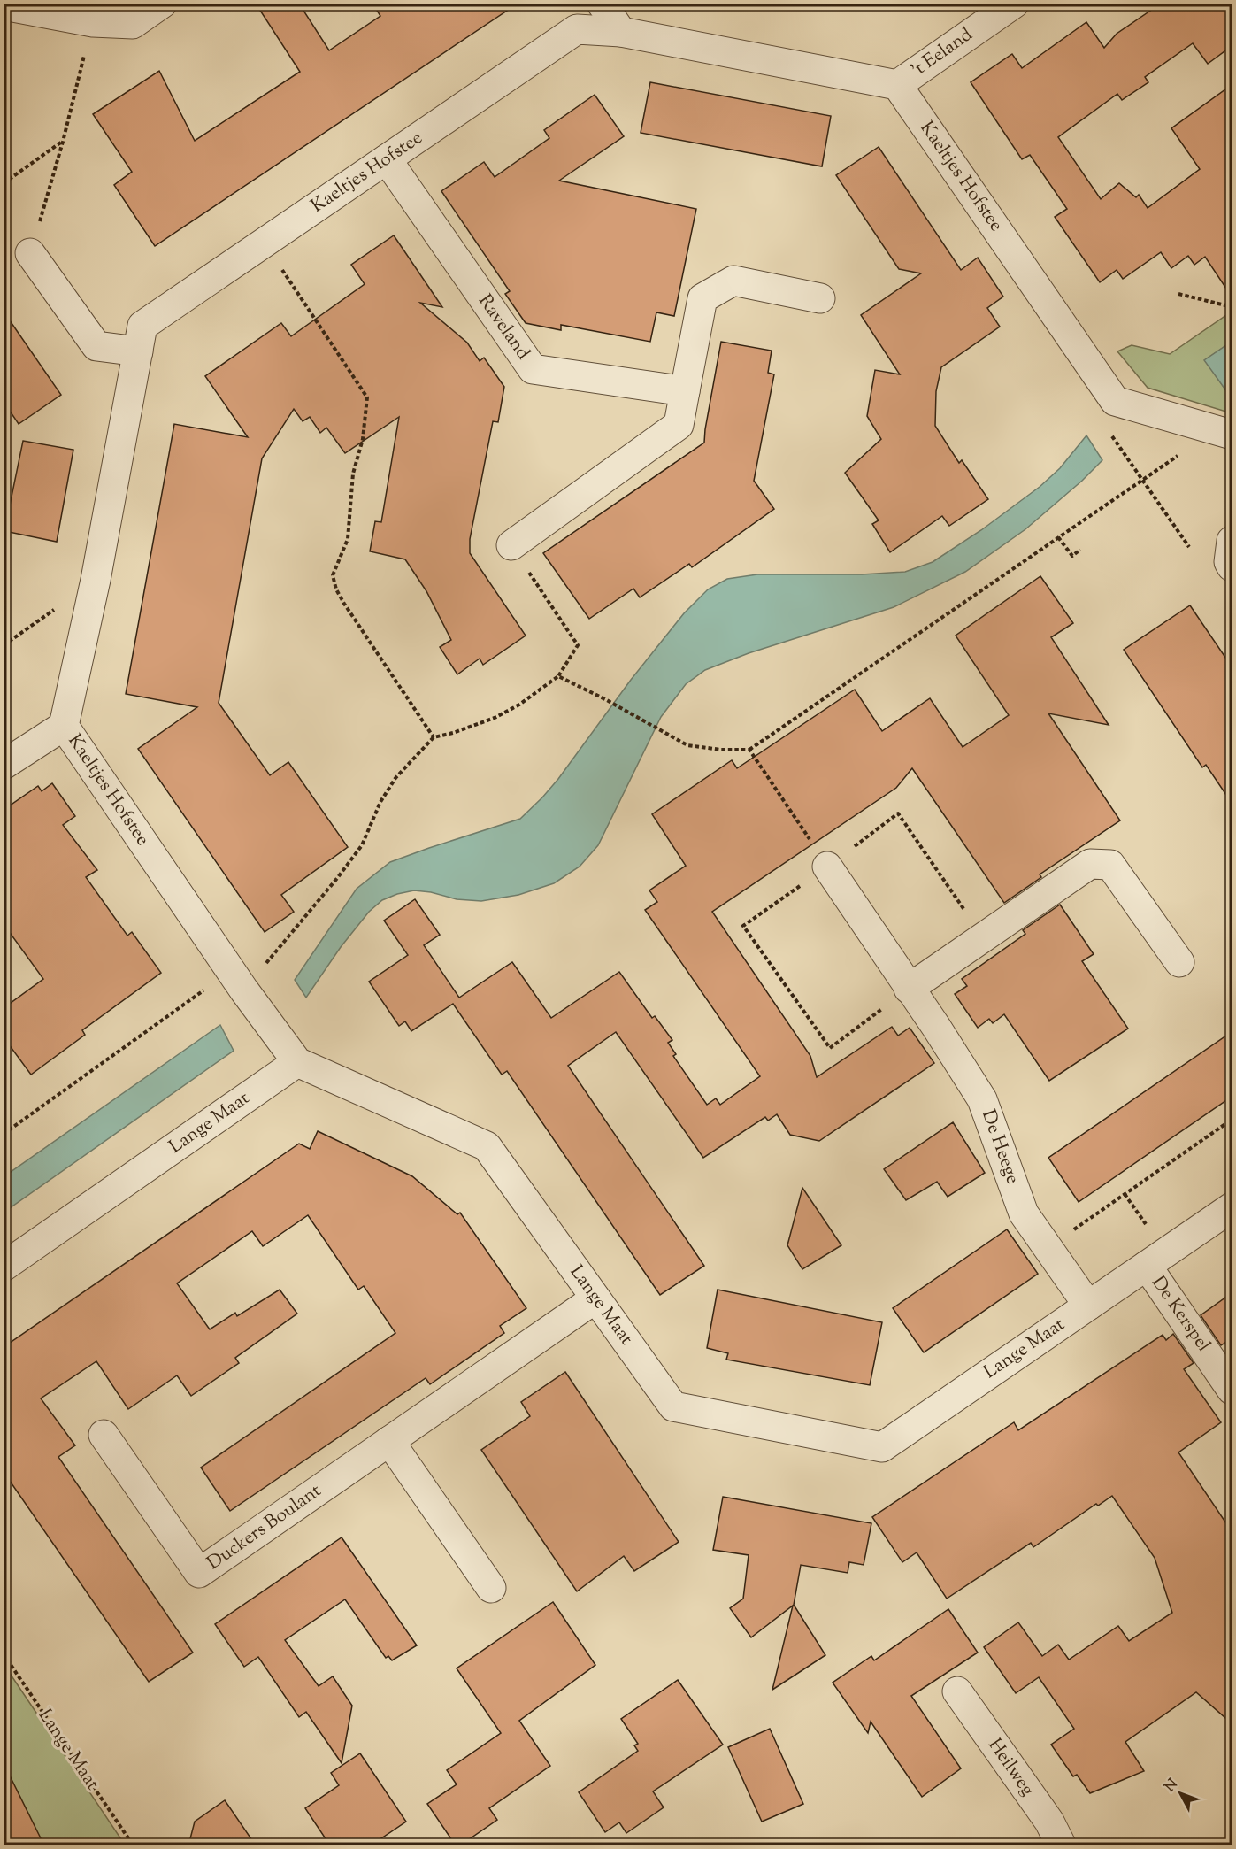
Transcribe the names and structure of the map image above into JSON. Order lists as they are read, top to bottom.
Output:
{
  "streets": {
    "street": [
      "'t Eeland",
      "Kaeltjes Hofstee",
      "Raveland",
      "Lange Maat",
      "De Heege",
      "De Kerspel",
      "Duckers Boulant",
      "Heilweg"
    ]
  },
  "crossings": [
    ["'t Eeland", "Kaeltjes Hofstee"],
    ["Kaeltjes Hofstee", "Raveland"],
    ["Kaeltjes Hofstee", "Lange Maat"],
    ["Lange Maat", "De Heege"],
    ["Lange Maat", "De Kerspel"],
    ["Lange Maat", "Duckers Boulant"]
  ],
  "north": "top left"
}
